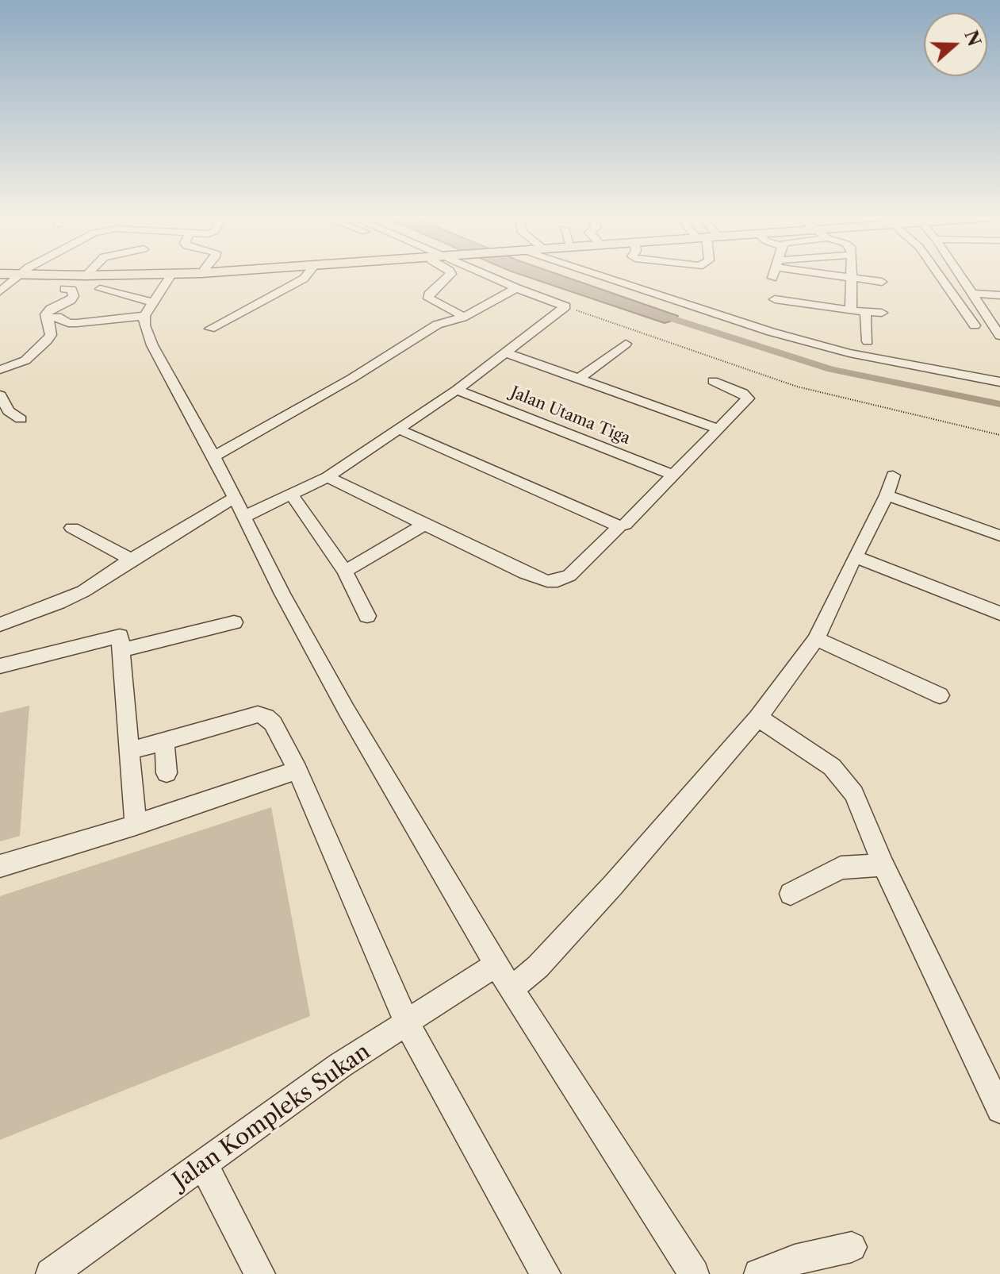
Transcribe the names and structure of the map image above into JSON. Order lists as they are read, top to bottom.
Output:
{
  "streets": {
    "street": ["Jalan Utama Tiga", "Jalan Kompleks Sukan"]
  },
  "north": "right"
}
